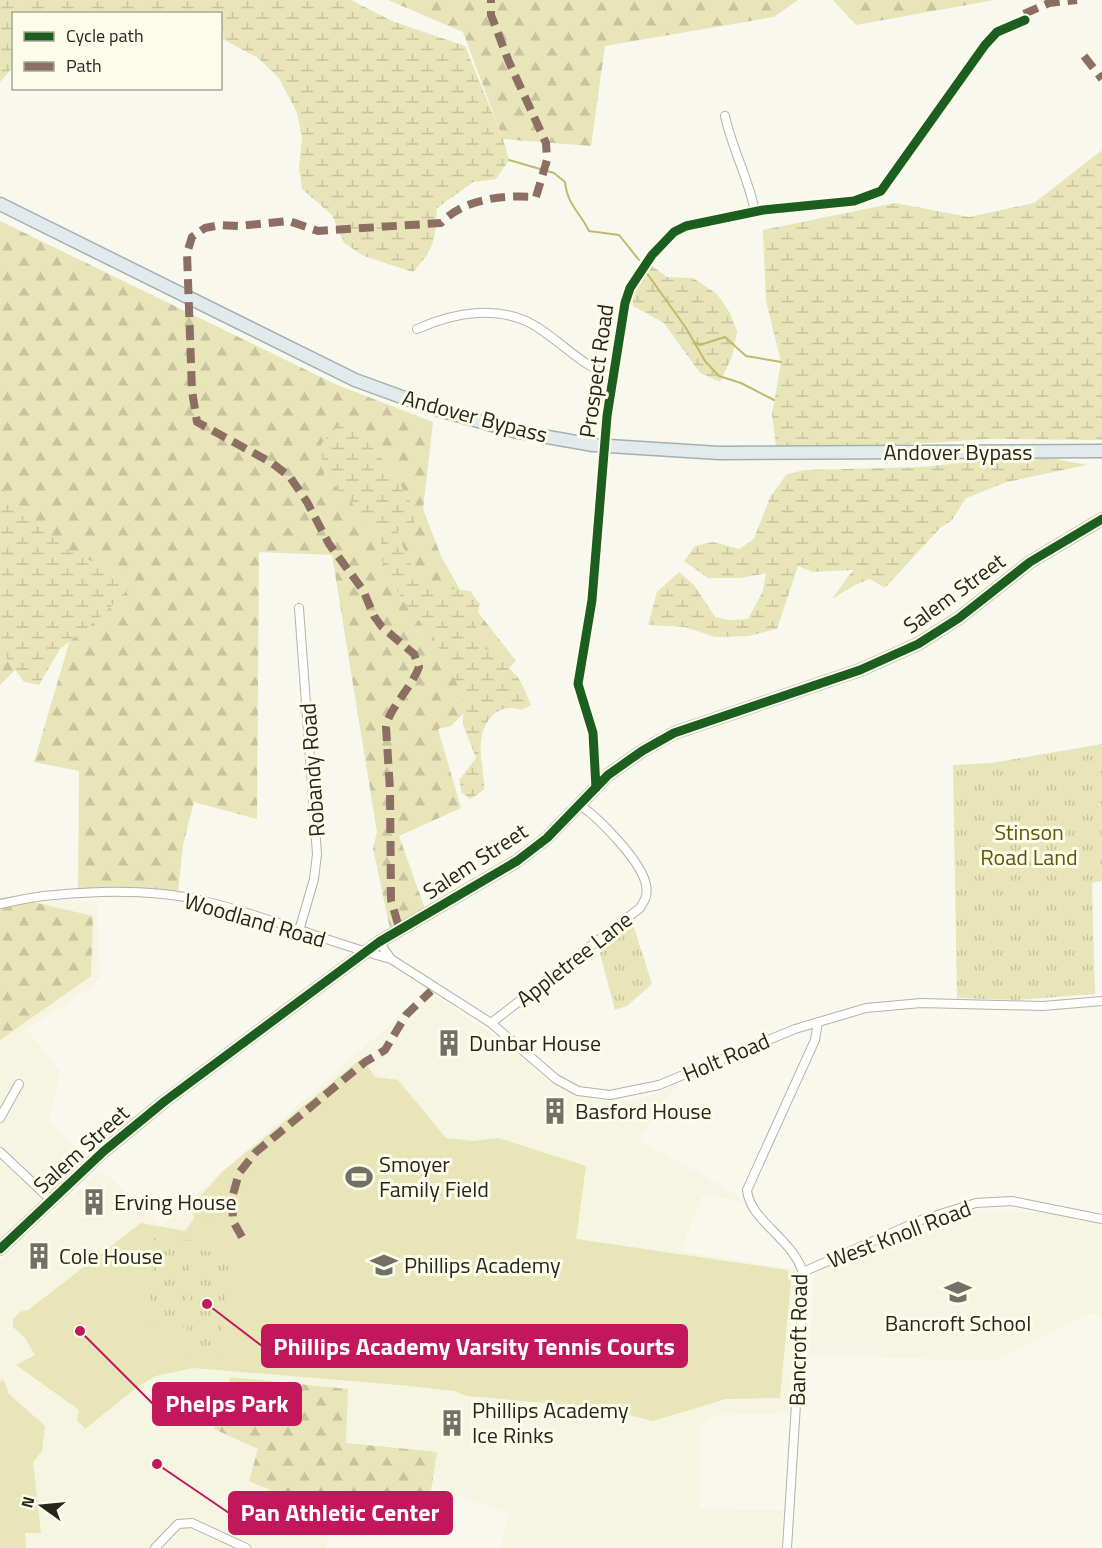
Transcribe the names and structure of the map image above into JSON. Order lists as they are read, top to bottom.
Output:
{
  "streets": {
    "main road": ["Andover Bypass"],
    "street": [
      "Prospect Road",
      "Salem Street",
      "Robandy Road",
      "Woodland Road",
      "Appletree Lane",
      "Holt Road",
      "West Knoll Road",
      "Bancroft Road"
    ]
  },
  "crossings": [
    ["Prospect Road", "Andover Bypass"],
    ["Prospect Road", "Salem Street"],
    ["Salem Street", "Woodland Road"],
    ["Salem Street", "Appletree Lane"],
    ["Salem Street", "Holt Road"],
    ["Robandy Road", "Woodland Road"],
    ["Woodland Road", "Holt Road"],
    ["Appletree Lane", "Holt Road"],
    ["Holt Road", "Bancroft Road"],
    ["West Knoll Road", "Bancroft Road"]
  ],
  "parks": ["Stinson Road Land"],
  "places": {
    "building": [
      "Dunbar House",
      "Basford House",
      "Erving House",
      "Cole House",
      "Phillips Academy Ice Rinks"
    ],
    "sports": ["Smoyer Family Field"],
    "school or university": ["Phillips Academy", "Bancroft School"],
    "other": ["Phillips Academy Varsity Tennis Courts", "Phelps Park", "Pan Athletic Center"]
  },
  "legend": ["Cycle path", "Path"],
  "north": "left"
}
